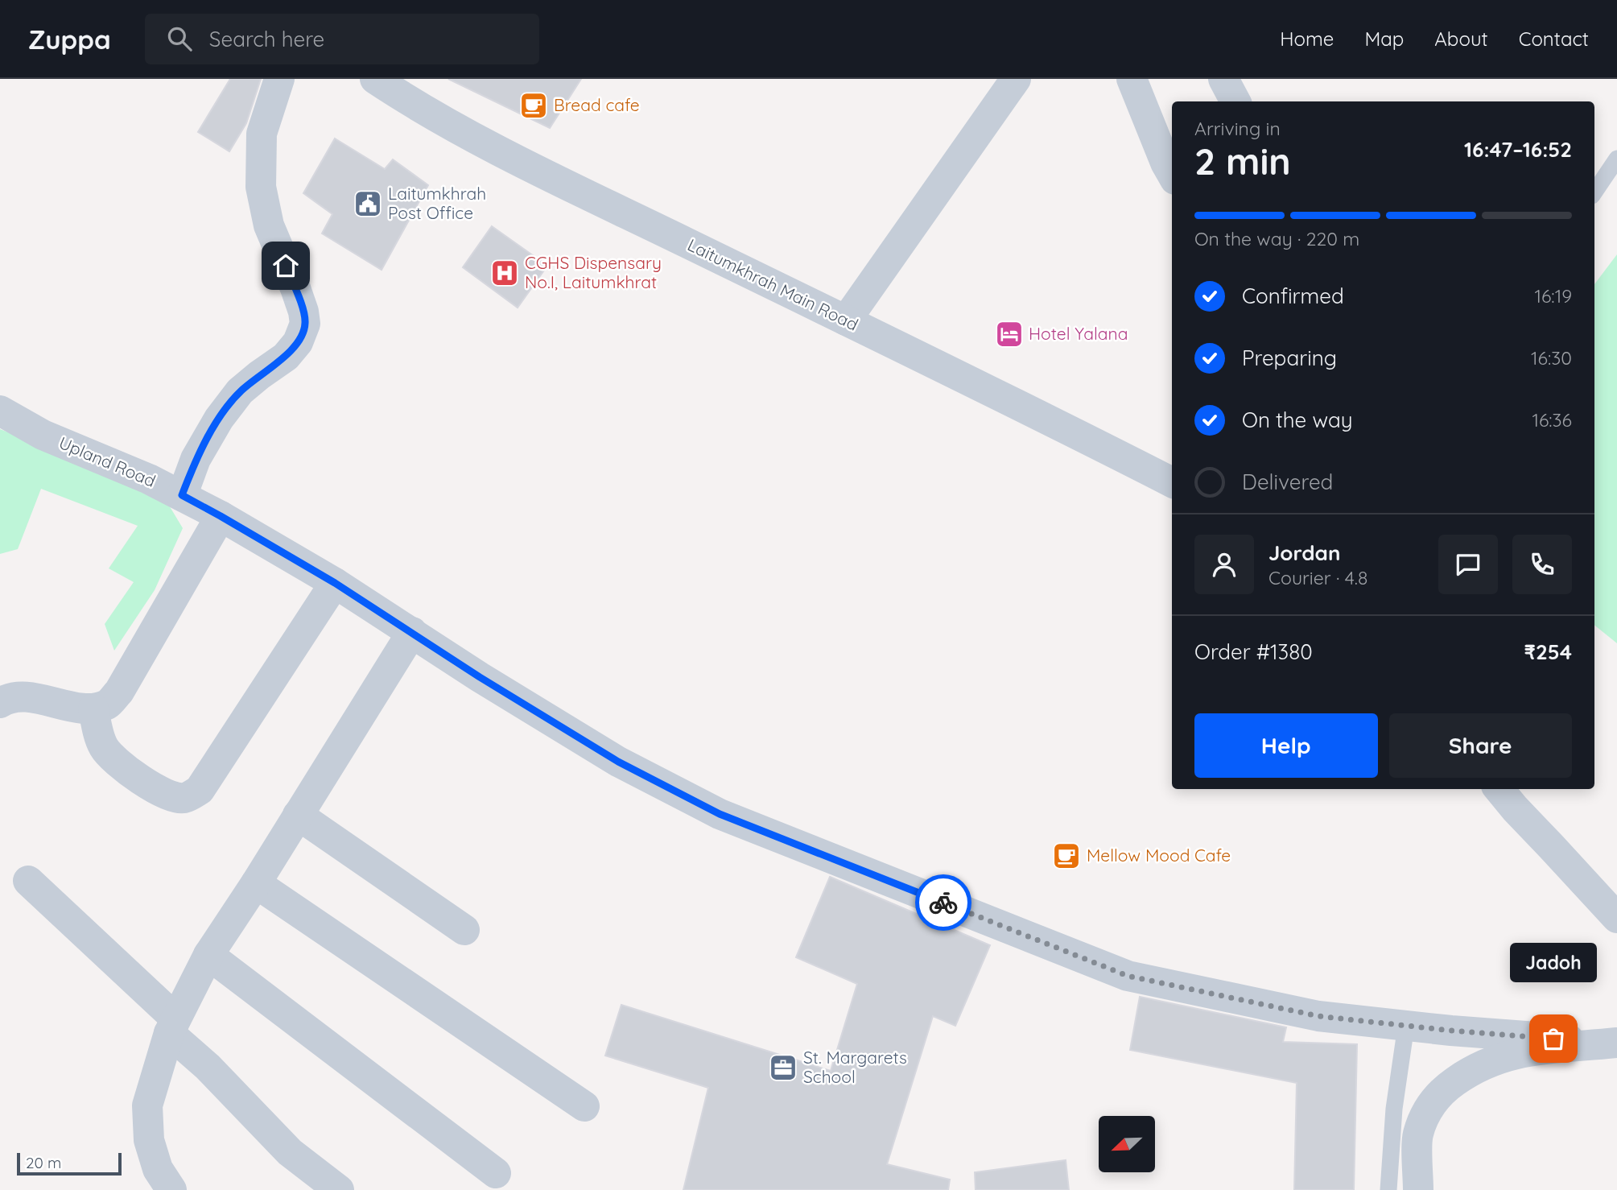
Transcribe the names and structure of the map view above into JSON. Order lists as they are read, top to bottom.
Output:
{
  "streets": {
    "street": ["Laitumkhrah Main Road", "Upland Road"]
  },
  "places": {
    "cafe": ["Bread cafe", "Mellow Mood Cafe"],
    "public building": ["Laitumkhrah Post Office"],
    "hospital": ["CGHS Dispensary No.I, Laitumkhrat"],
    "hotel": ["Hotel Yalana"],
    "other": ["Jadoh"],
    "office": ["St. Margarets School"]
  },
  "scale_bar": "20 m",
  "north": "bottom left",
  "page": {
    "header": "Zuppa",
    "search": "Search here",
    "nav": [
      "Home",
      "Map",
      "About",
      "Contact"
    ],
    "heading": ["2 min", "Arriving in", "16:47–16:52"],
    "panel": [
      "Jordan",
      "Courier · 4.8",
      "Order #1380",
      "₹254"
    ],
    "bar": "On the way · 220 m",
    "list": [
      ["Confirmed", "16:19"],
      ["Preparing", "16:30"],
      ["On the way", "16:36"],
      "Delivered"
    ],
    "buttons": ["Help", "Share"],
    "bubble": "Jadoh",
    "scale": "20 m"
  }
}
